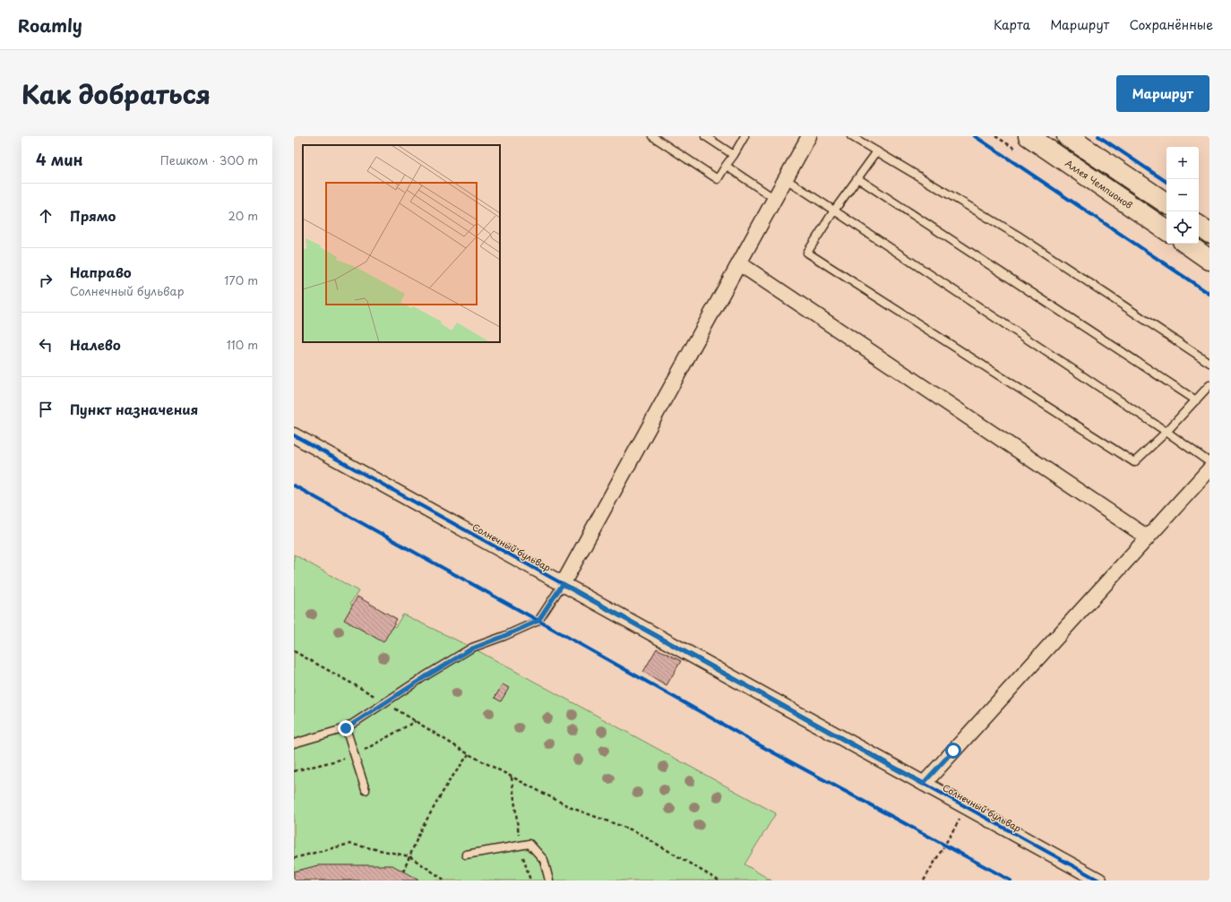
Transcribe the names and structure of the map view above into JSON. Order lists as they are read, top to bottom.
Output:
{
  "streets": {
    "main road": ["Аллея Чемпионов"],
    "street": ["Солнечный бульвар"]
  },
  "page": {
    "header": "Roamly",
    "nav": ["Карта", "Маршрут", "Сохранённые"],
    "title": "Как добраться",
    "buttons": "Маршрут",
    "heading": ["4 мин", "Пешком · 300 m"],
    "map_buttons": ["+", "−"],
    "list": [
      ["Прямо", "20 m"],
      ["Направо", "Солнечный бульвар", "170 m"],
      ["Налево", "110 m"],
      "Пункт назначения"
    ]
  }
}
